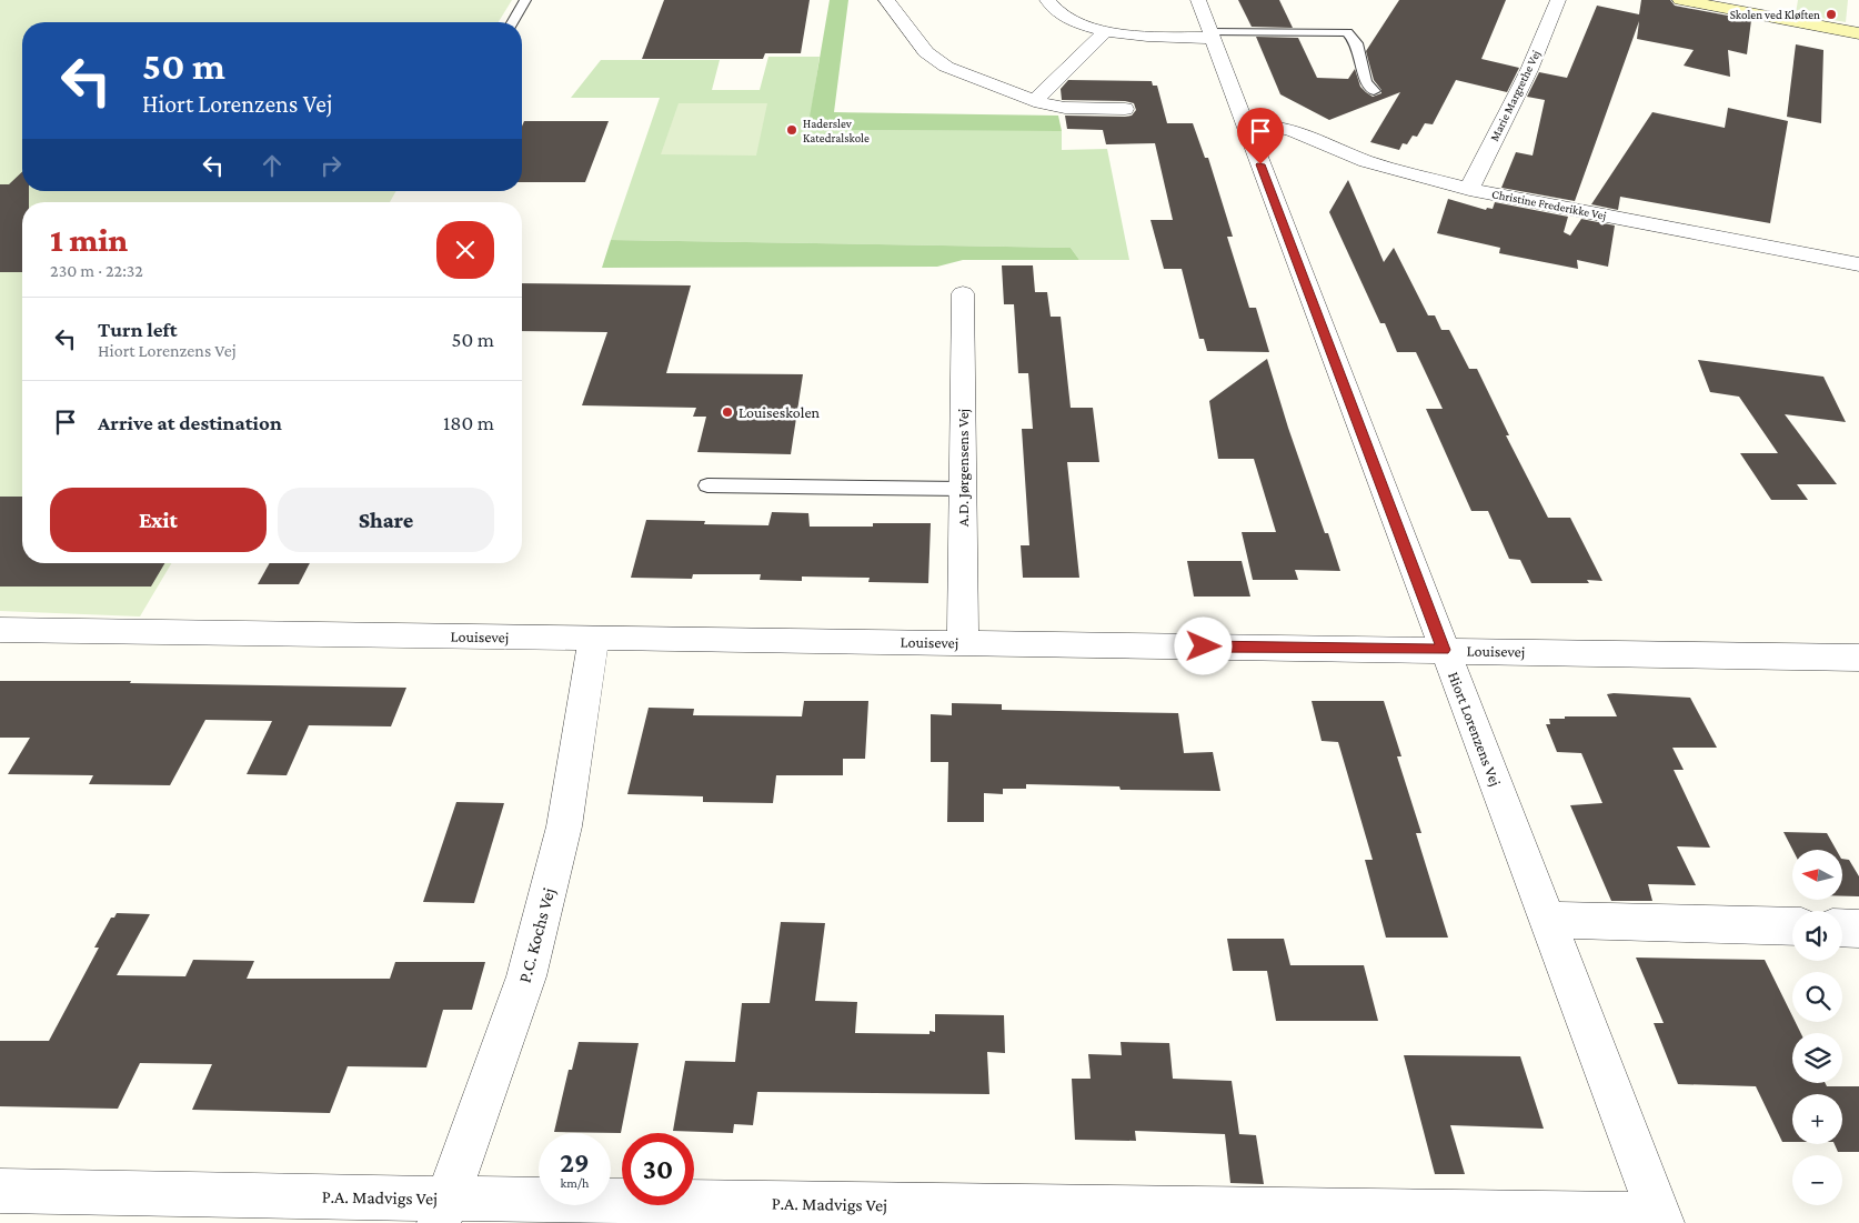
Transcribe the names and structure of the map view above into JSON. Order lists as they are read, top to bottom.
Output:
{
  "streets": {
    "street": [
      "Marie Margrethe Vej",
      "Christine Frederikke Vej",
      "A.D. Jørgensens Vej",
      "Louisevej",
      "Hiort Lorenzens Vej",
      "P.C. Kochs Vej",
      "P.A. Madvigs Vej"
    ]
  },
  "crossings": [
    ["Marie Margrethe Vej", "Christine Frederikke Vej"],
    ["Christine Frederikke Vej", "Hiort Lorenzens Vej"],
    ["A.D. Jørgensens Vej", "Louisevej"],
    ["Louisevej", "Hiort Lorenzens Vej"],
    ["Louisevej", "P.C. Kochs Vej"],
    ["Hiort Lorenzens Vej", "P.A. Madvigs Vej"],
    ["P.C. Kochs Vej", "P.A. Madvigs Vej"]
  ],
  "places": ["Skolen ved Kløften", "Haderslev Katedralskole", "Louiseskolen"],
  "north": "left",
  "page": {
    "turn": ["50 m", "Hiort Lorenzens Vej"],
    "heading": ["1 min", "230 m · 22:32"],
    "list": [
      {
        "name": "Turn left",
        "note": "Hiort Lorenzens Vej",
        "value": "50 m"
      },
      {
        "name": "Arrive at destination",
        "value": "180 m"
      }
    ],
    "buttons": ["Exit", "Share"],
    "map_buttons": ["+", "−"],
    "speed": "29 km/h",
    "limit": "30"
  }
}
